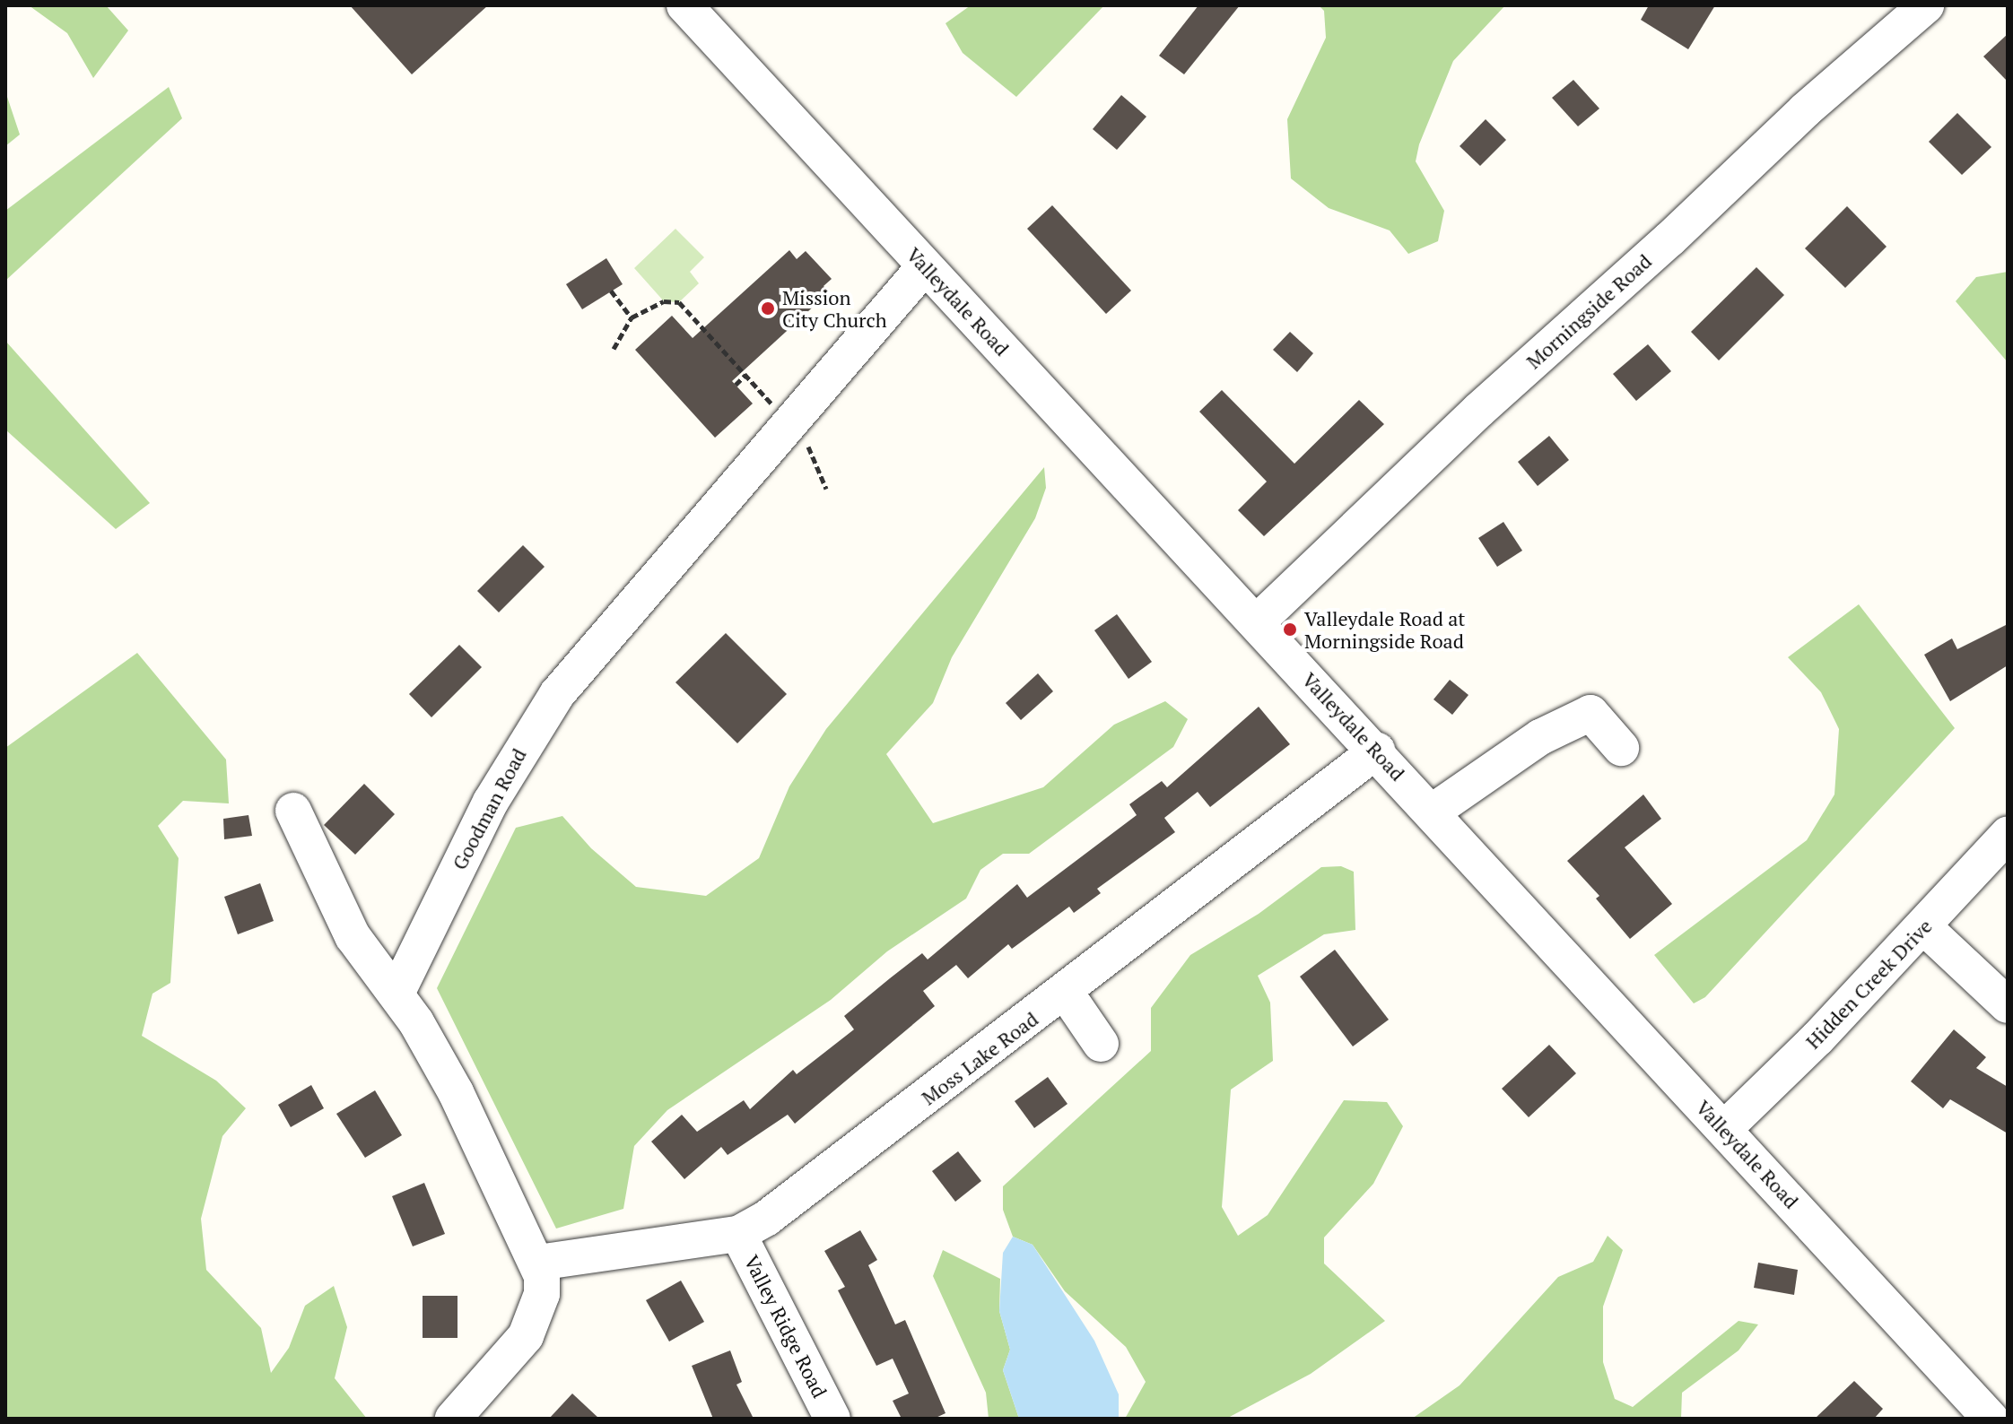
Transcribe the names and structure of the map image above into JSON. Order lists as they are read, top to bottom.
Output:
{
  "streets": {
    "street": [
      "Valleydale Road",
      "Morningside Road",
      "Goodman Road",
      "Hidden Creek Drive",
      "Moss Lake Road",
      "Valley Ridge Road"
    ]
  },
  "crossings": [
    ["Valleydale Road", "Morningside Road"],
    ["Valleydale Road", "Goodman Road"],
    ["Valleydale Road", "Hidden Creek Drive"],
    ["Valleydale Road", "Moss Lake Road"],
    ["Moss Lake Road", "Valley Ridge Road"]
  ],
  "places": ["Mission City Church", "Valleydale Road at Morningside Road"]
}
